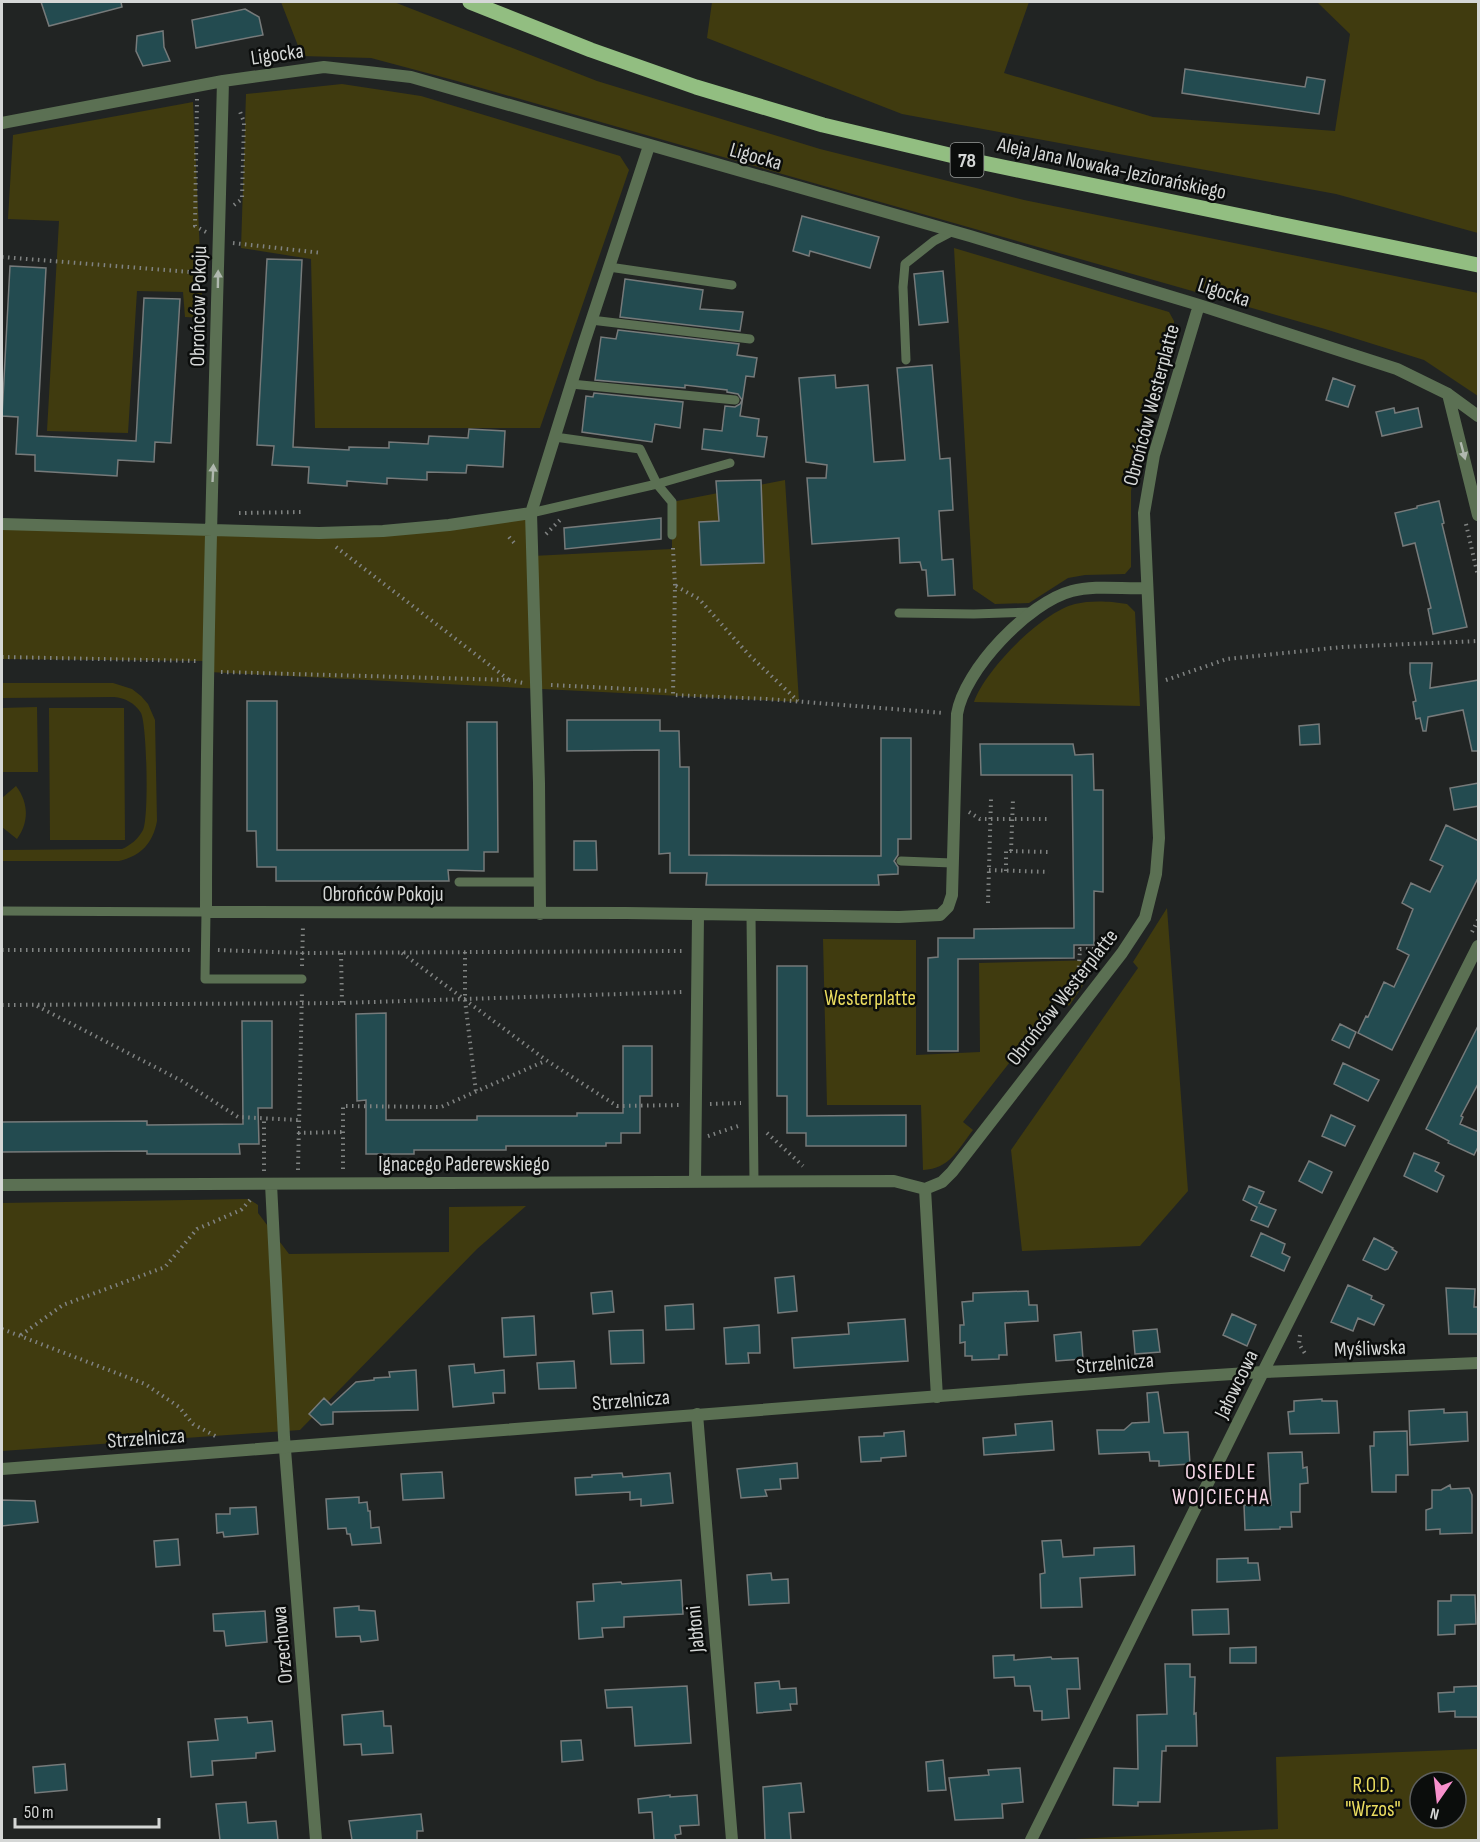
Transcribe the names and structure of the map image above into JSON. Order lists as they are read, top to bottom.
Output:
{
  "streets": {
    "main road": ["78", "Aleja Jana Nowaka-Jeziorańskiego"],
    "street": [
      "Ligocka",
      "Obrońców Pokoju",
      "Obrońców Westerplatte",
      "Ignacego Paderewskiego",
      "Myśliwska",
      "Strzelnicza",
      "Jałowcowa",
      "Jabłoni",
      "Orzechowa"
    ]
  },
  "crossings": [
    ["Ligocka", "Obrońców Pokoju"],
    ["Ligocka", "Obrońców Westerplatte"],
    ["Obrońców Westerplatte", "Ignacego Paderewskiego"],
    ["Ignacego Paderewskiego", "Orzechowa"],
    ["Myśliwska", "Strzelnicza"],
    ["Myśliwska", "Jałowcowa"],
    ["Strzelnicza", "Jałowcowa"],
    ["Strzelnicza", "Jabłoni"],
    ["Strzelnicza", "Orzechowa"]
  ],
  "districts": ["OSIEDLE WOJCIECHA"],
  "parks": ["Westerplatte", "R.O.D. \"Wrzos\""],
  "scale_bar": "50 m",
  "north": "bottom"
}
